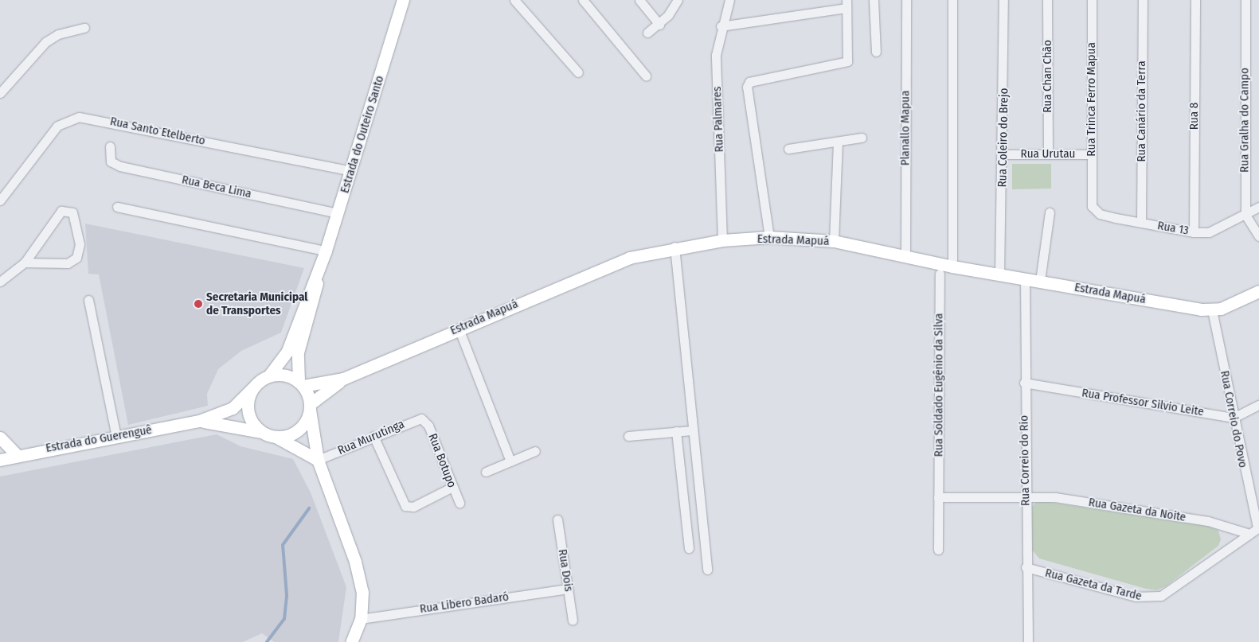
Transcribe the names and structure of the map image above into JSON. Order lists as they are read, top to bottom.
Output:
{
  "streets": {
    "main road": ["Estrada do Outeiro Santo", "Estrada Mapuá", "Estrada do Guerenguê"],
    "street": [
      "Rua Chan Chão",
      "Rua Trinca Ferro Mapua",
      "Rua Canário da Terra",
      "Rua 8",
      "Rua Palmares",
      "Rua Gralha do Campo",
      "Planallo Mapua",
      "Rua Santo Etelberto",
      "Rua Coleiro do Brejo",
      "Rua Urutau",
      "Rua Beca Lima",
      "Rua 13",
      "Rua Soldado Eugênio da Silva",
      "Rua Professor Silvio Leite",
      "Rua Correio do Povo",
      "Rua Murutinga",
      "Rua Botupo",
      "Rua Correio do Rio",
      "Rua Gazeta da Noite",
      "Rua Dois",
      "Rua Gazeta da Tarde",
      "Rua Libero Badaró"
    ]
  },
  "crossings": [
    ["Rua Chan Chão", "Rua Urutau"],
    ["Rua Trinca Ferro Mapua", "Rua Urutau"],
    ["Rua Trinca Ferro Mapua", "Rua 13"],
    ["Rua Canário da Terra", "Rua 13"],
    ["Rua 8", "Rua 13"],
    ["Rua Palmares", "Estrada Mapuá"],
    ["Rua Gralha do Campo", "Rua 13"],
    ["Planallo Mapua", "Estrada Mapuá"],
    ["Rua Santo Etelberto", "Estrada do Outeiro Santo"],
    ["Estrada do Outeiro Santo", "Rua Beca Lima"],
    ["Estrada do Outeiro Santo", "Estrada Mapuá"],
    ["Estrada do Outeiro Santo", "Estrada do Guerenguê"],
    ["Rua Coleiro do Brejo", "Rua Urutau"],
    ["Rua Coleiro do Brejo", "Estrada Mapuá"],
    ["Estrada Mapuá", "Rua Correio do Povo"],
    ["Estrada Mapuá", "Estrada do Guerenguê"],
    ["Estrada Mapuá", "Rua Correio do Rio"],
    ["Rua Professor Silvio Leite", "Rua Correio do Povo"],
    ["Rua Professor Silvio Leite", "Rua Correio do Rio"],
    ["Rua Correio do Povo", "Rua Gazeta da Tarde"],
    ["Rua Murutinga", "Estrada do Guerenguê"],
    ["Rua Murutinga", "Rua Botupo"],
    ["Rua Correio do Rio", "Rua Gazeta da Noite"],
    ["Rua Correio do Rio", "Rua Gazeta da Tarde"],
    ["Rua Gazeta da Noite", "Rua Gazeta da Tarde"],
    ["Rua Dois", "Rua Libero Badaró"]
  ],
  "places": ["Secretaria Municipal de Transportes"]
}
